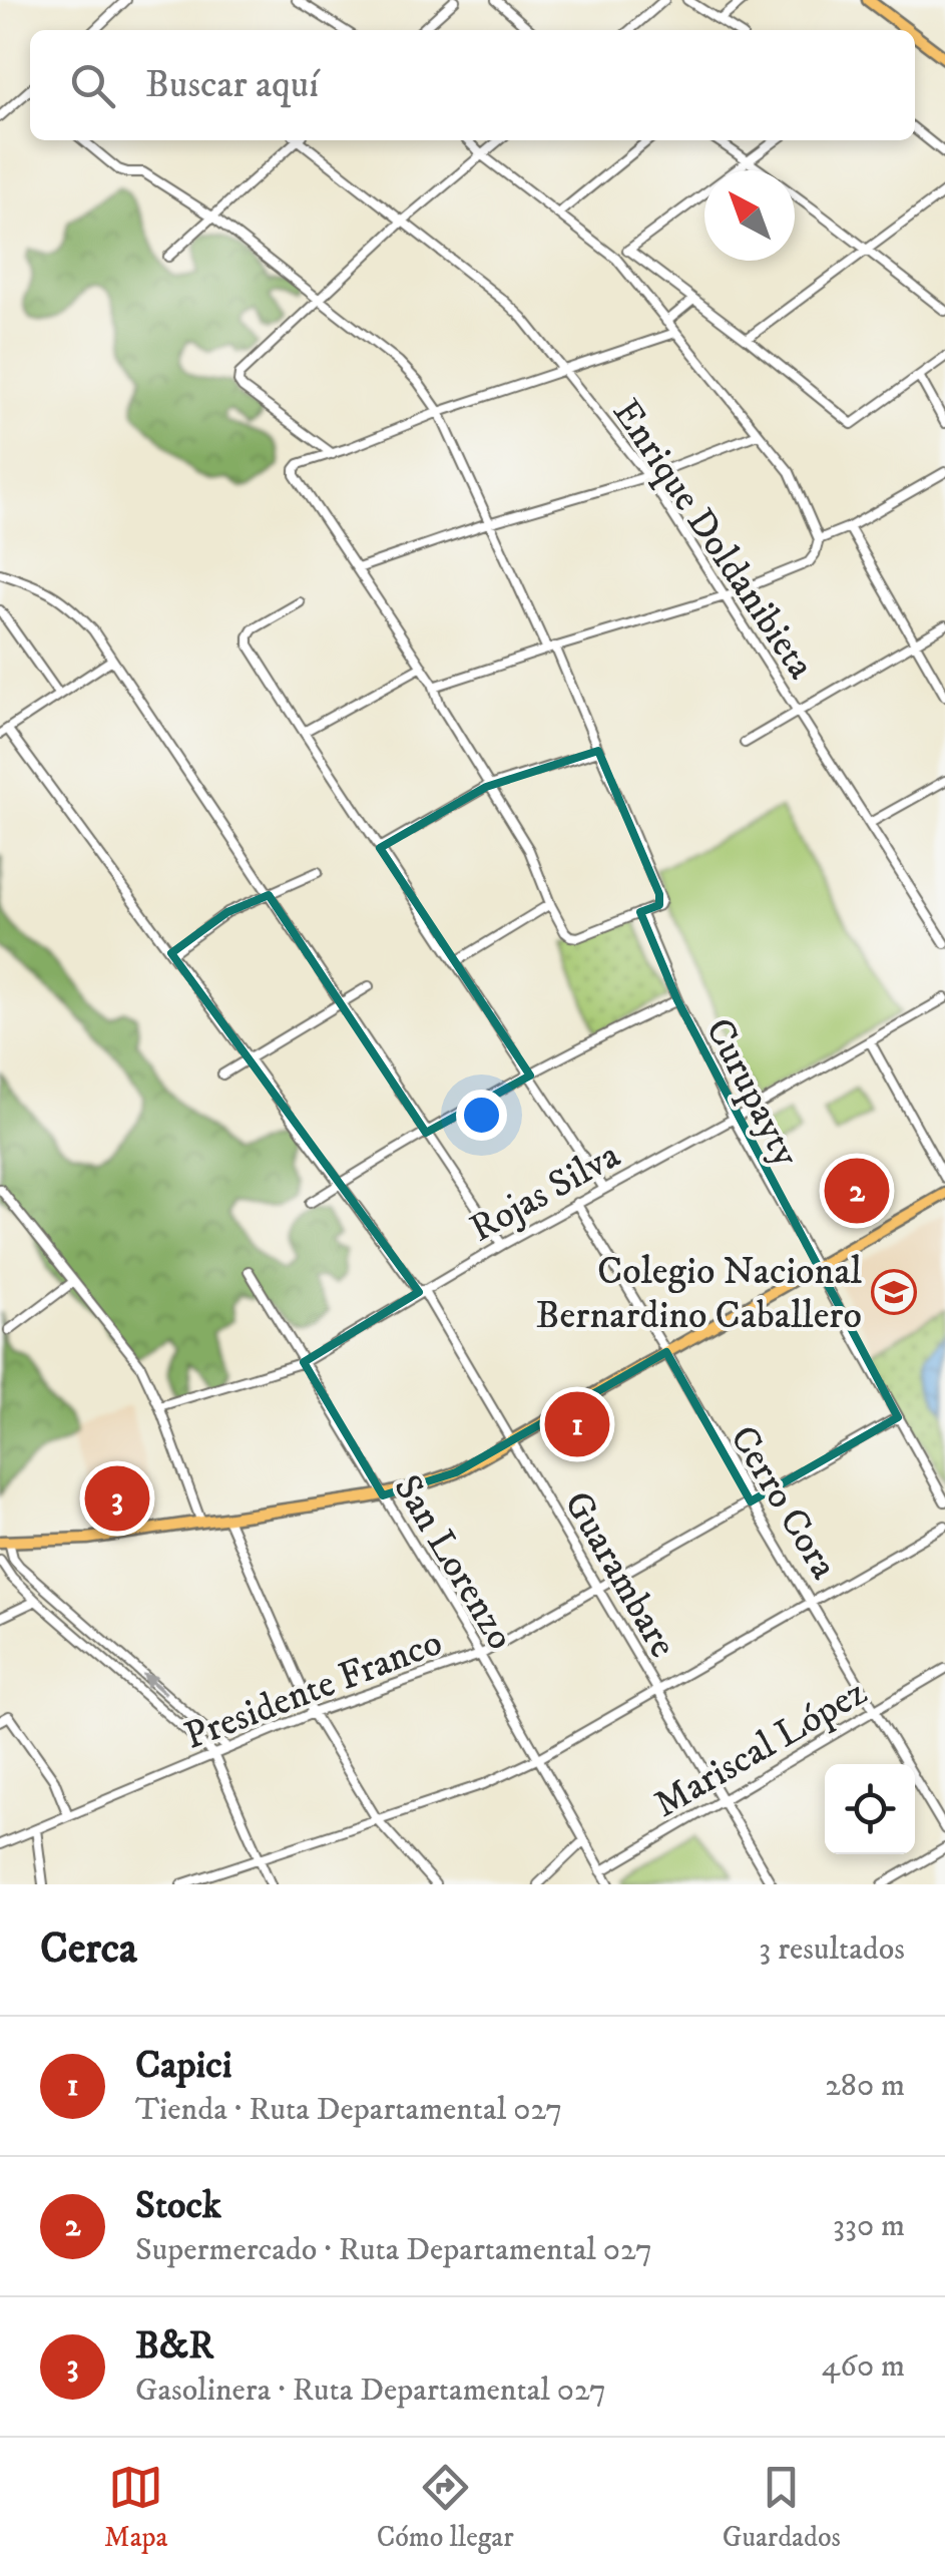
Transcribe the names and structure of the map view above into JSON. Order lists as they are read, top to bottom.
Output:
{
  "streets": {
    "street": [
      "Enrique Doldanibieta",
      "Curupayty",
      "Rojas Silva",
      "Cerro Cora",
      "San Lorenzo",
      "Guarambare",
      "Presidente Franco",
      "Mariscal López"
    ]
  },
  "crossings": [
    ["Curupayty", "Rojas Silva"],
    ["Curupayty", "Presidente Franco"],
    ["Rojas Silva", "Cerro Cora"],
    ["Rojas Silva", "San Lorenzo"],
    ["Rojas Silva", "Guarambare"],
    ["Cerro Cora", "Presidente Franco"],
    ["Cerro Cora", "Mariscal López"],
    ["San Lorenzo", "Presidente Franco"],
    ["San Lorenzo", "Mariscal López"],
    ["Guarambare", "Presidente Franco"],
    ["Guarambare", "Mariscal López"]
  ],
  "places": {
    "school or university": ["Colegio Nacional Bernardino Caballero"]
  },
  "north": "top left",
  "page": {
    "search": "Buscar aquí",
    "pins": ["2", "1", "3"],
    "heading": ["Cerca", "3 resultados"],
    "list": [
      {
        "mark": "1",
        "name": "Capici",
        "note": "Tienda · Ruta Departamental 027",
        "value": "280 m"
      },
      {
        "mark": "2",
        "name": "Stock",
        "note": "Supermercado · Ruta Departamental 027",
        "value": "330 m"
      },
      {
        "mark": "3",
        "name": "B&R",
        "note": "Gasolinera · Ruta Departamental 027",
        "value": "460 m"
      }
    ],
    "nav": ["Mapa", "Cómo llegar", "Guardados"]
  }
}
